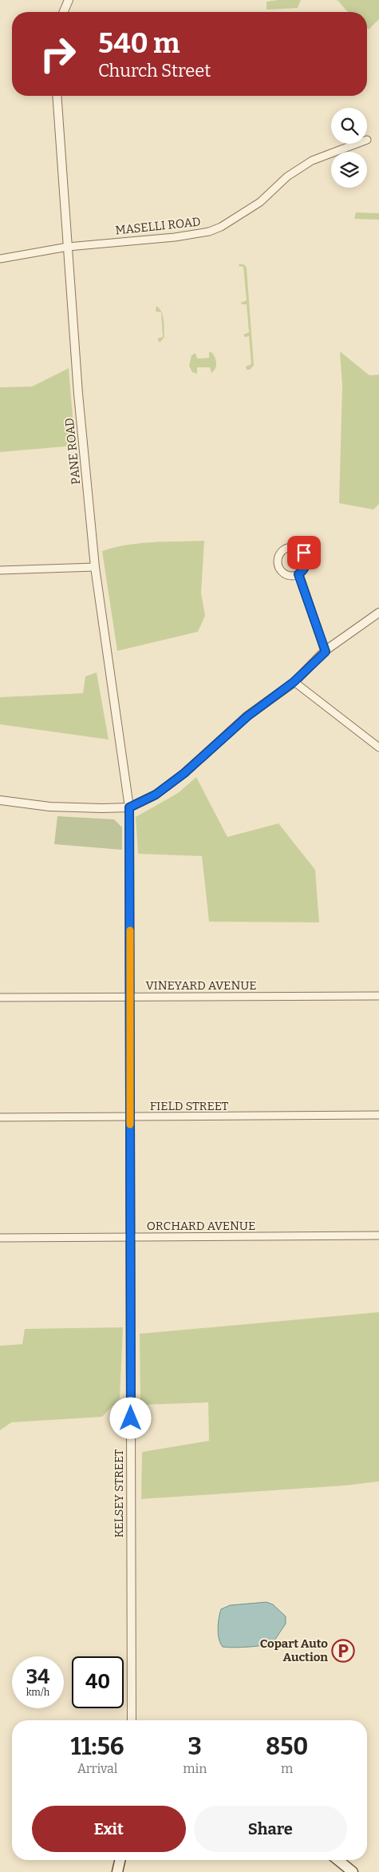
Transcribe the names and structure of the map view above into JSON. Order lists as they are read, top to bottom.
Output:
{
  "streets": {
    "street": [
      "MASELLI ROAD",
      "PANE ROAD",
      "VINEYARD AVENUE",
      "FIELD STREET",
      "ORCHARD AVENUE",
      "KELSEY STREET"
    ]
  },
  "crossings": [
    ["MASELLI ROAD", "PANE ROAD"],
    ["PANE ROAD", "KELSEY STREET"],
    ["VINEYARD AVENUE", "KELSEY STREET"],
    ["FIELD STREET", "KELSEY STREET"],
    ["ORCHARD AVENUE", "KELSEY STREET"]
  ],
  "places": {
    "parking": ["Copart Auto Auction"]
  },
  "page": {
    "turn": ["540 m", "Church Street"],
    "speed": "34 km/h",
    "limit": "40",
    "eta": [
      "11:56",
      "Arrival",
      "3",
      "min",
      "850",
      "m"
    ],
    "buttons": ["Exit", "Share"]
  }
}
